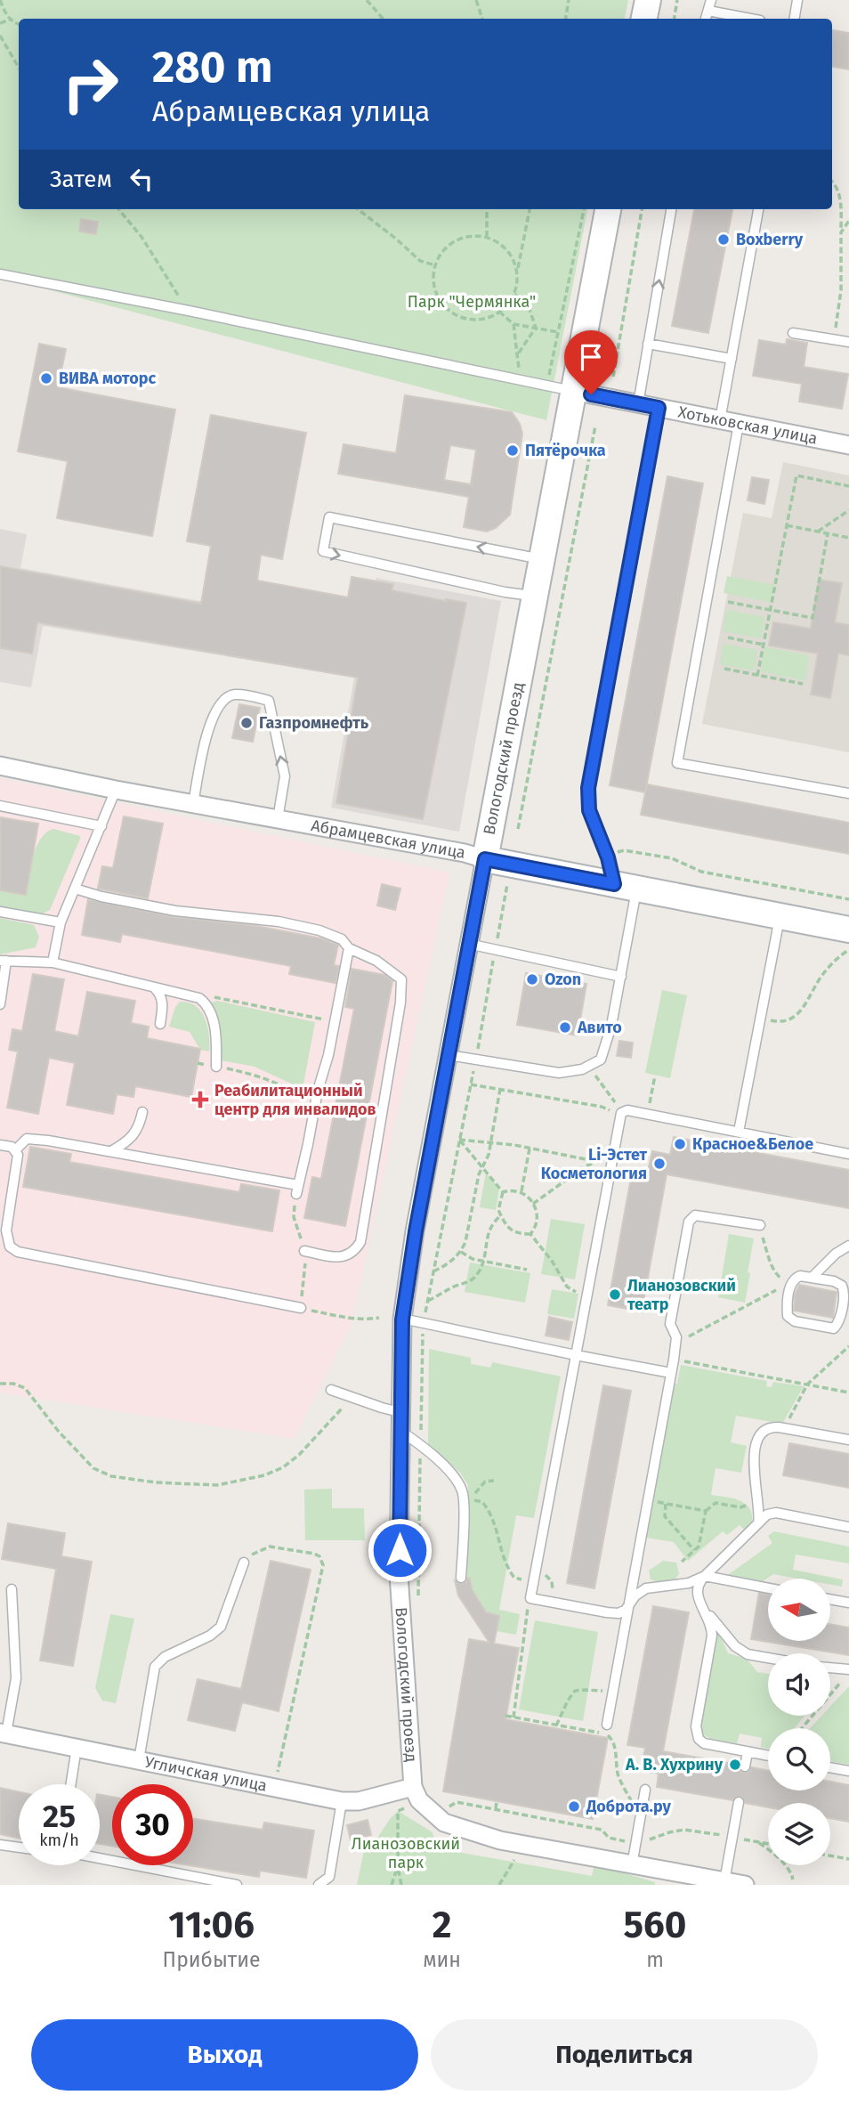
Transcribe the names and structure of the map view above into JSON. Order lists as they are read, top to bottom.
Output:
{
  "streets": {
    "street": [
      "Хотьковская улица",
      "Вологодский проезд",
      "Абрамцевская улица",
      "Угличская улица"
    ]
  },
  "crossings": [
    ["Хотьковская улица", "Вологодский проезд"],
    ["Вологодский проезд", "Абрамцевская улица"],
    ["Вологодский проезд", "Угличская улица"]
  ],
  "parks": ["Парк \"Чермянка\"", "Лианозовский парк"],
  "places": {
    "other": [
      "Boxberry",
      "ВИВА моторс",
      "Пятёрочка",
      "Газпромнефть",
      "Ozon",
      "Авито",
      "Красное&Белое",
      "Li-Эстет Косметология",
      "Лианозовский театр",
      "А. В. Хухрину",
      "Доброта.ру"
    ],
    "health": ["Реабилитационный центр для инвалидов"]
  },
  "north": "left",
  "page": {
    "turn": ["280 m", "Абрамцевская улица"],
    "then": "Затем",
    "speed": "25 km/h",
    "limit": "30",
    "eta": [
      "11:06",
      "Прибытие",
      "2",
      "мин",
      "560",
      "m"
    ],
    "buttons": ["Выход", "Поделиться"]
  }
}
